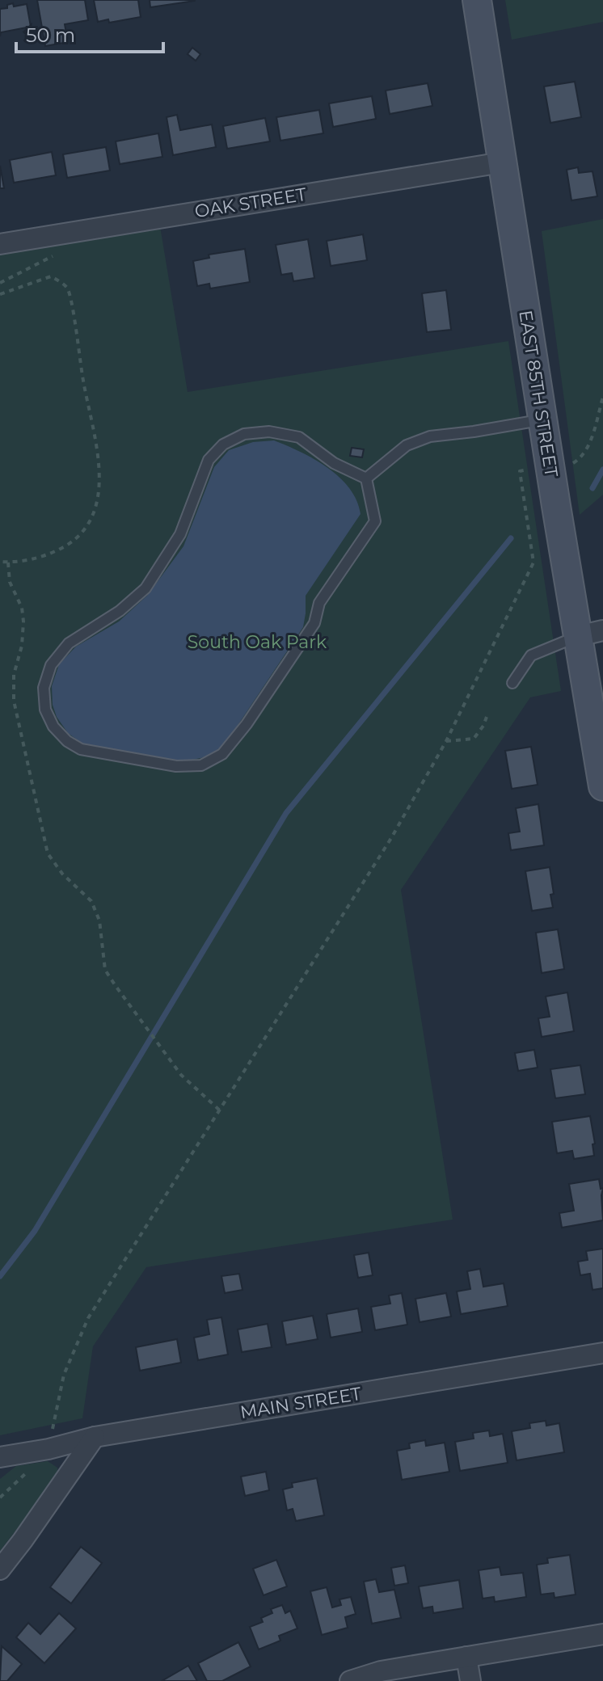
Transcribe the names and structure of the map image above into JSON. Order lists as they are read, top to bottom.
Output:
{
  "streets": {
    "main road": ["EAST 85TH STREET"],
    "street": ["OAK STREET", "MAIN STREET"]
  },
  "crossings": [
    ["OAK STREET", "EAST 85TH STREET"]
  ],
  "parks": ["South Oak Park"],
  "scale_bar": "50 m"
}
